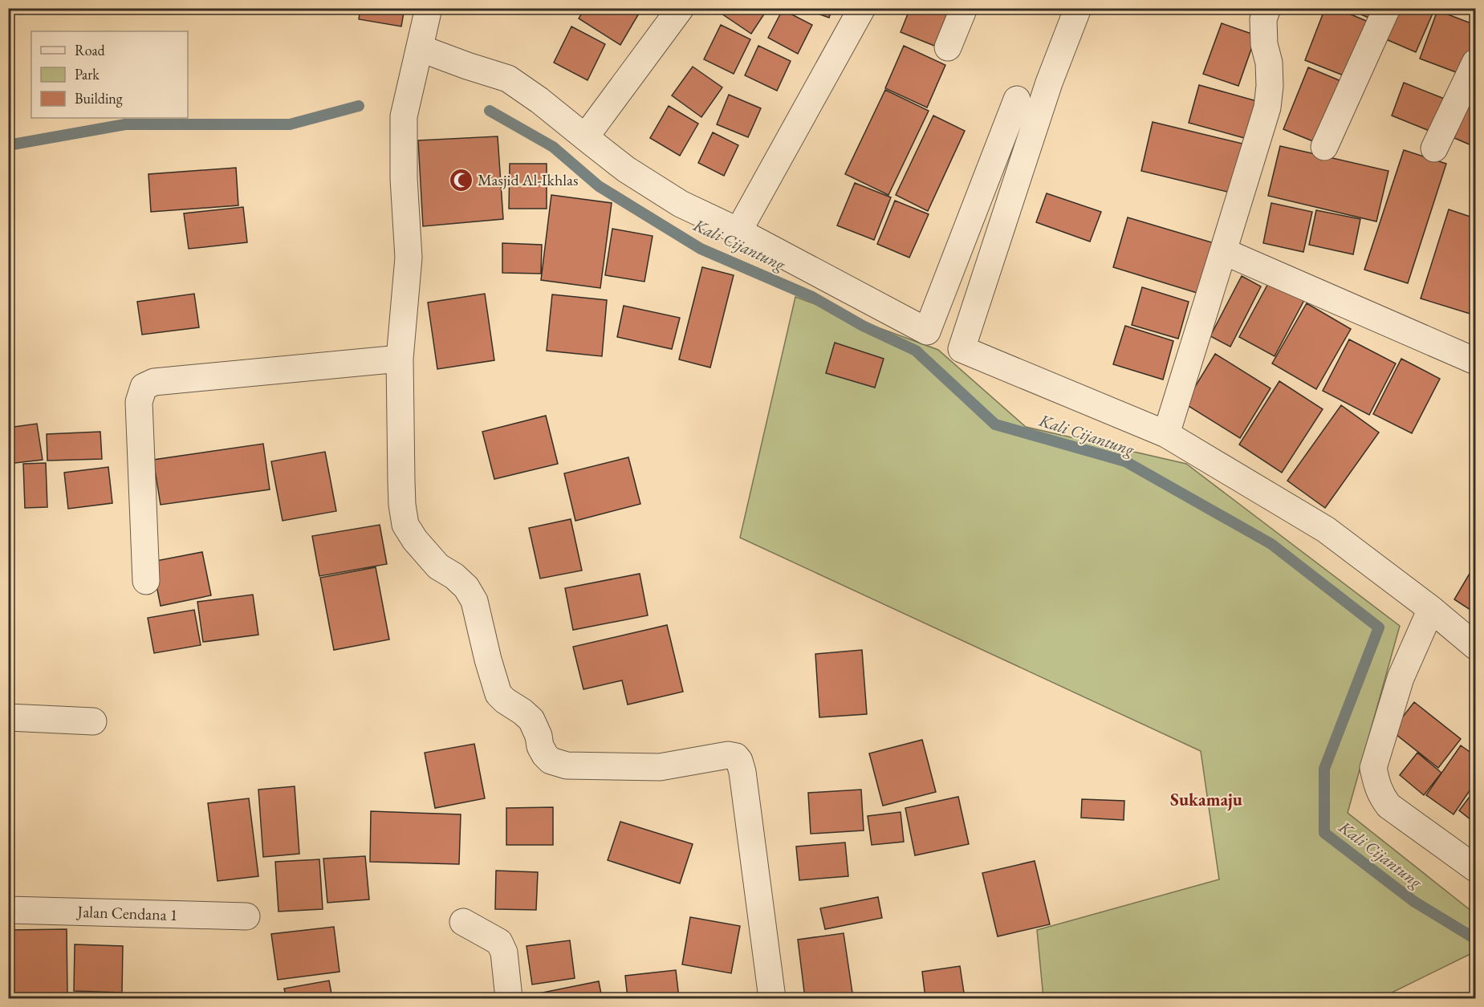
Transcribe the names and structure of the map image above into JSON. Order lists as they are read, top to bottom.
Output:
{
  "streets": {
    "street": ["Jalan Cendana 1"]
  },
  "districts": ["Sukamaju"],
  "water": ["Kali Cijantung"],
  "places": {
    "mosque": ["Masjid Al-Ikhlas"]
  },
  "legend": ["Road", "Park", "Building"]
}
